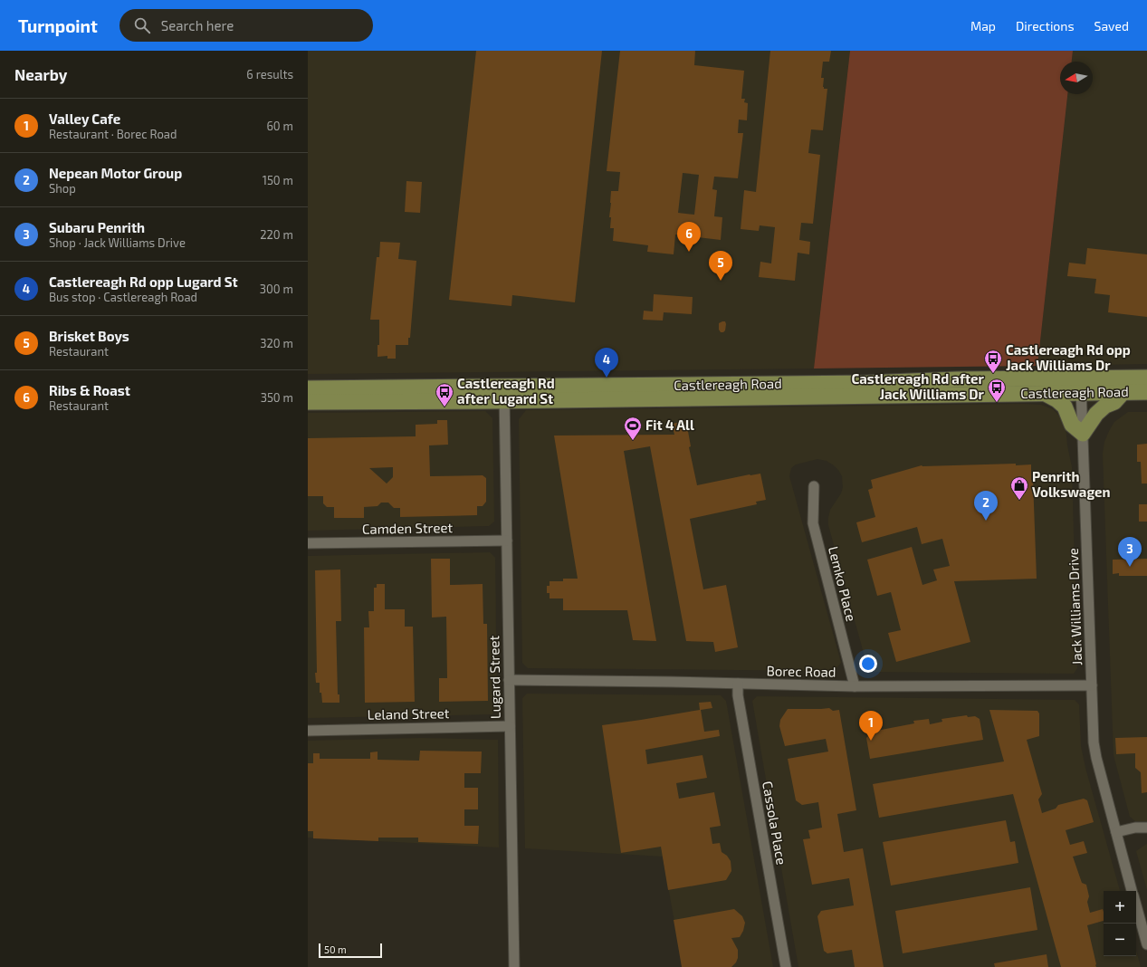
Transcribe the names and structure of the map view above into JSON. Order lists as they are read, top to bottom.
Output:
{
  "streets": {
    "main road": ["Castlereagh Road"],
    "street": [
      "Camden Street",
      "Lemko Place",
      "Jack Williams Drive",
      "Borec Road",
      "Lugard Street",
      "Leland Street",
      "Cassola Place"
    ]
  },
  "crossings": [
    ["Castlereagh Road", "Jack Williams Drive"],
    ["Castlereagh Road", "Lugard Street"],
    ["Camden Street", "Lugard Street"],
    ["Lemko Place", "Borec Road"],
    ["Jack Williams Drive", "Borec Road"],
    ["Borec Road", "Lugard Street"],
    ["Borec Road", "Cassola Place"],
    ["Lugard Street", "Leland Street"]
  ],
  "places": {
    "bus stop": ["Castlereagh Rd opp Jack Williams Dr", "Castlereagh Rd after Jack Williams Dr", "Castlereagh Rd after Lugard St"],
    "sports": ["Fit 4 All"],
    "shop": ["Penrith Volkswagen"]
  },
  "scale_bar": "50 m",
  "north": "left",
  "page": {
    "header": "Turnpoint",
    "search": "Search here",
    "nav": ["Map", "Directions", "Saved"],
    "heading": ["Nearby", "6 results"],
    "list": [
      {
        "mark": "1",
        "name": "Valley Cafe",
        "note": "Restaurant · Borec Road",
        "value": "60 m"
      },
      {
        "mark": "2",
        "name": "Nepean Motor Group",
        "note": "Shop",
        "value": "150 m"
      },
      {
        "mark": "3",
        "name": "Subaru Penrith",
        "note": "Shop · Jack Williams Drive",
        "value": "220 m"
      },
      {
        "mark": "4",
        "name": "Castlereagh Rd opp Lugard St",
        "note": "Bus stop · Castlereagh Road",
        "value": "300 m"
      },
      {
        "mark": "5",
        "name": "Brisket Boys",
        "note": "Restaurant",
        "value": "320 m"
      },
      {
        "mark": "6",
        "name": "Ribs & Roast",
        "note": "Restaurant",
        "value": "350 m"
      }
    ],
    "pins": [
      "6",
      "5",
      "4",
      "2",
      "3",
      "1"
    ],
    "map_buttons": ["+", "−"],
    "scale": "50 m"
  }
}
